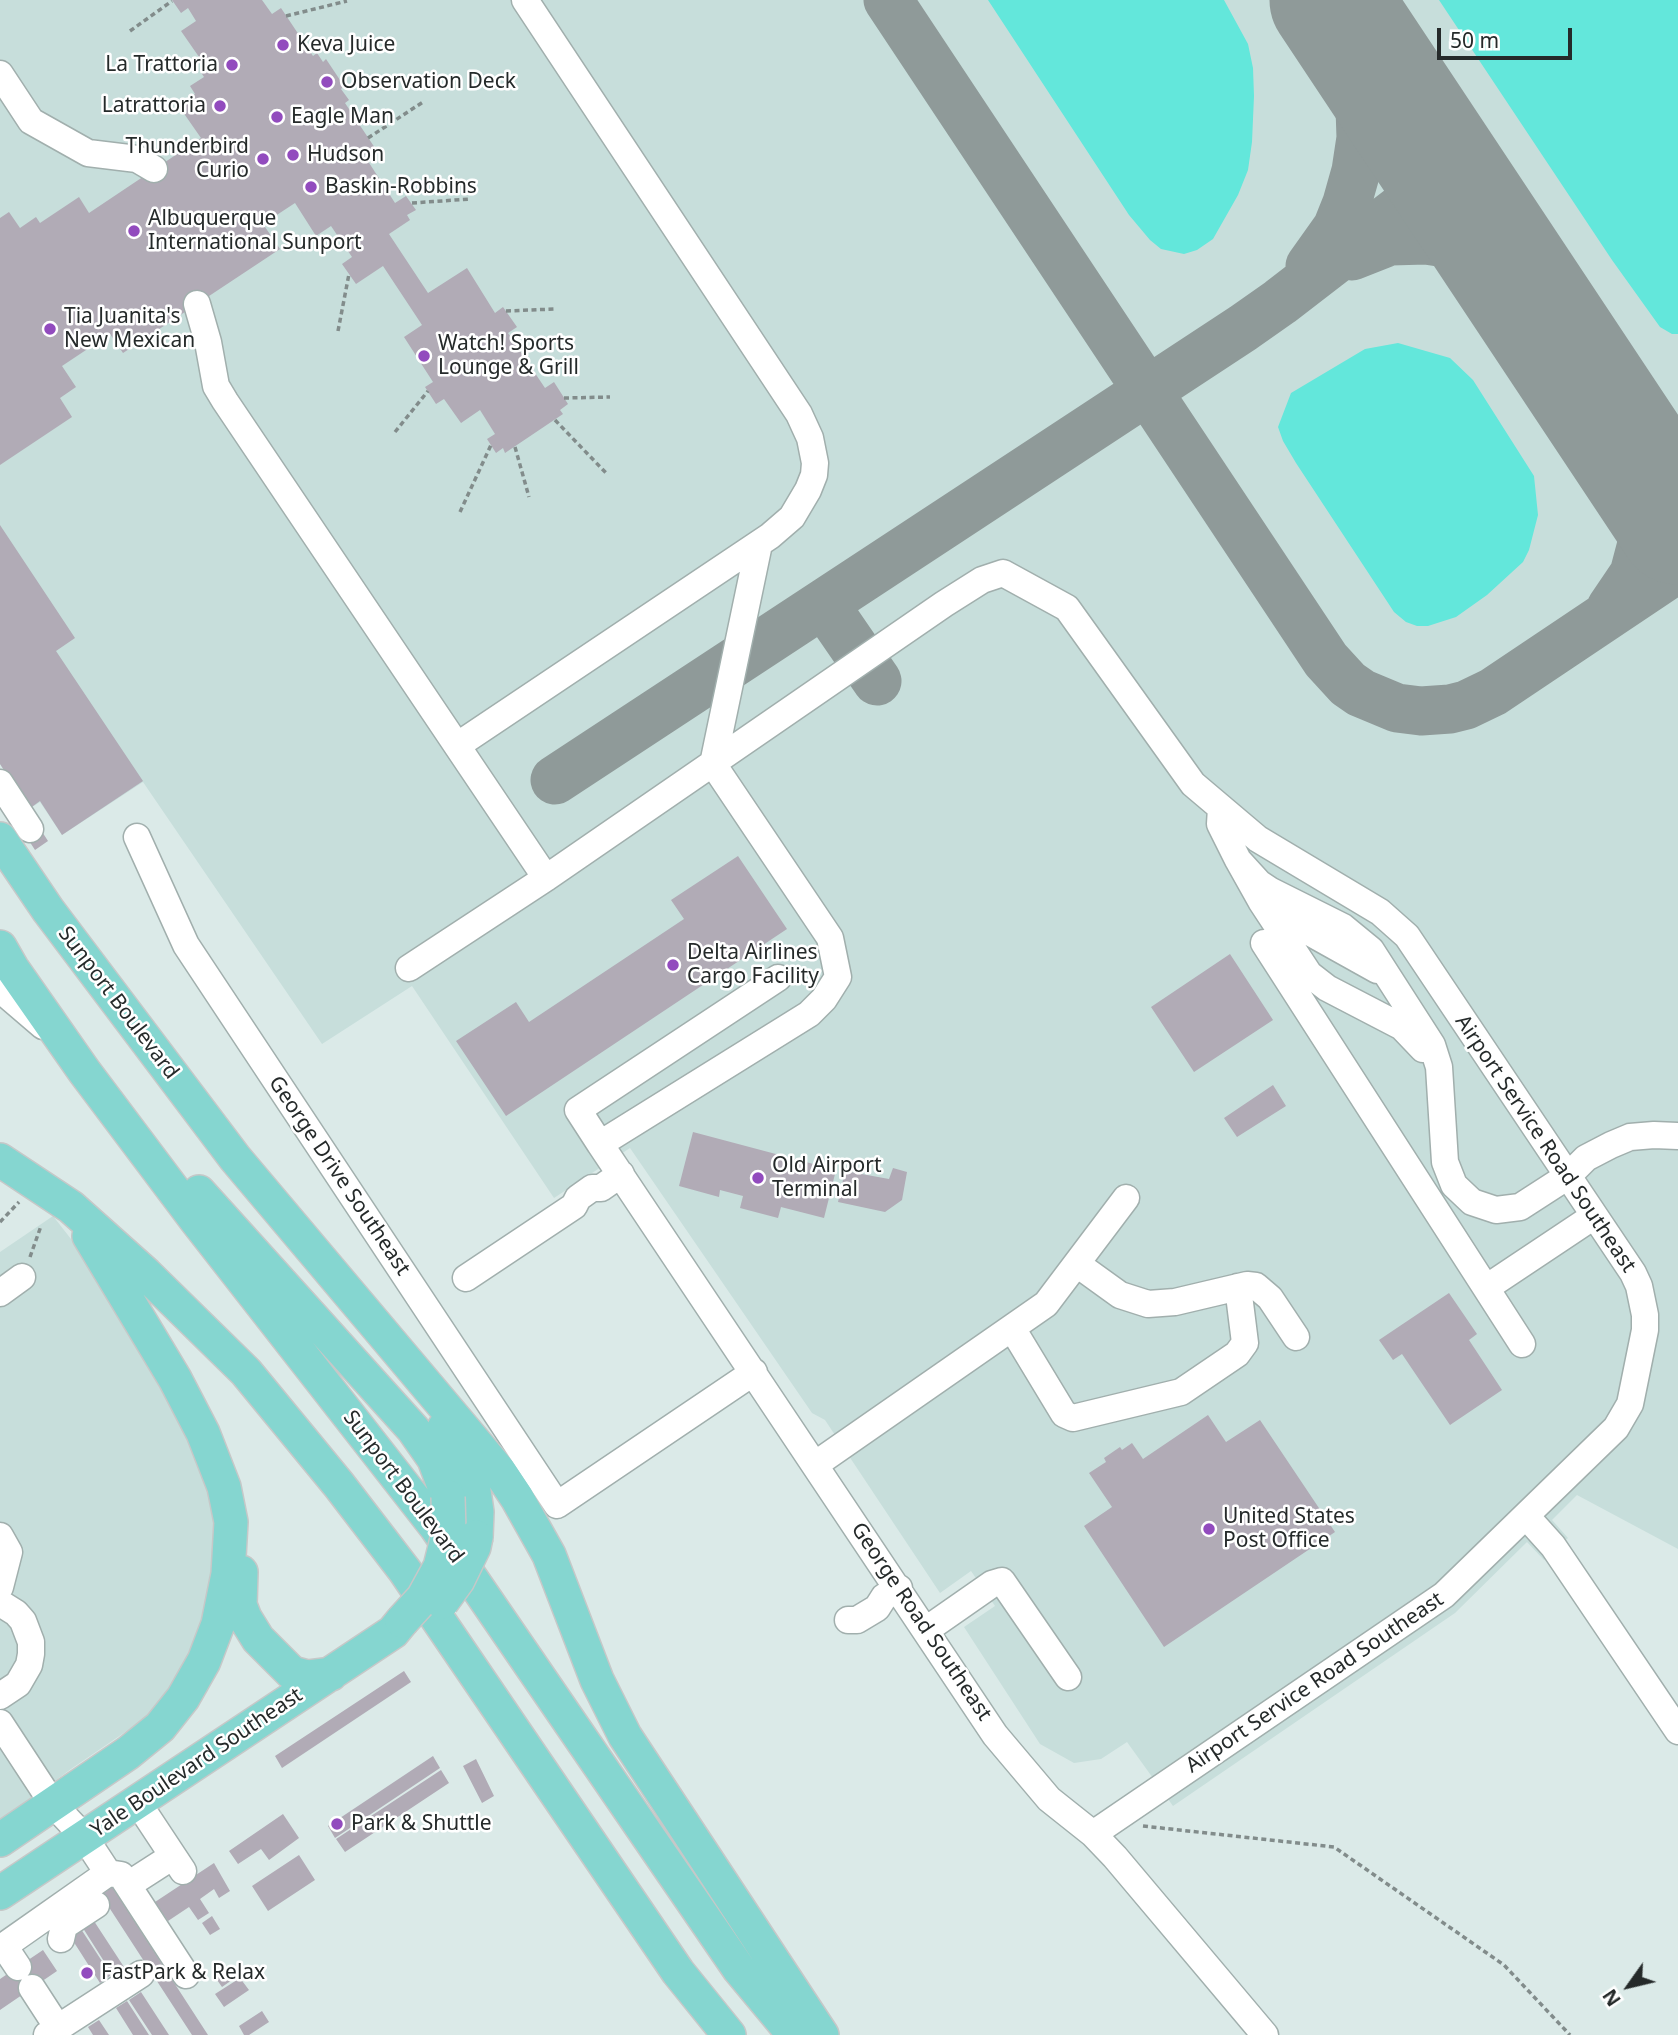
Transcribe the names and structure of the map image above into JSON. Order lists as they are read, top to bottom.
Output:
{
  "streets": {
    "main road": ["Sunport Boulevard", "Yale Boulevard Southeast"],
    "street": ["Airport Service Road Southeast", "George Drive Southeast", "George Road Southeast"]
  },
  "crossings": [
    ["Airport Service Road Southeast", "George Road Southeast"],
    ["George Drive Southeast", "George Road Southeast"]
  ],
  "places": [
    "Keva Juice",
    "La Trattoria",
    "Observation Deck",
    "Latrattoria",
    "Eagle Man",
    "Hudson",
    "Thunderbird Curio",
    "Baskin-Robbins",
    "Albuquerque International Sunport",
    "Tia Juanita's New Mexican",
    "Watch! Sports Lounge & Grill",
    "Delta Airlines Cargo Facility",
    "Old Airport Terminal",
    "United States Post Office",
    "Park & Shuttle",
    "FastPark & Relax"
  ],
  "scale_bar": "50 m",
  "north": "bottom left"
}
